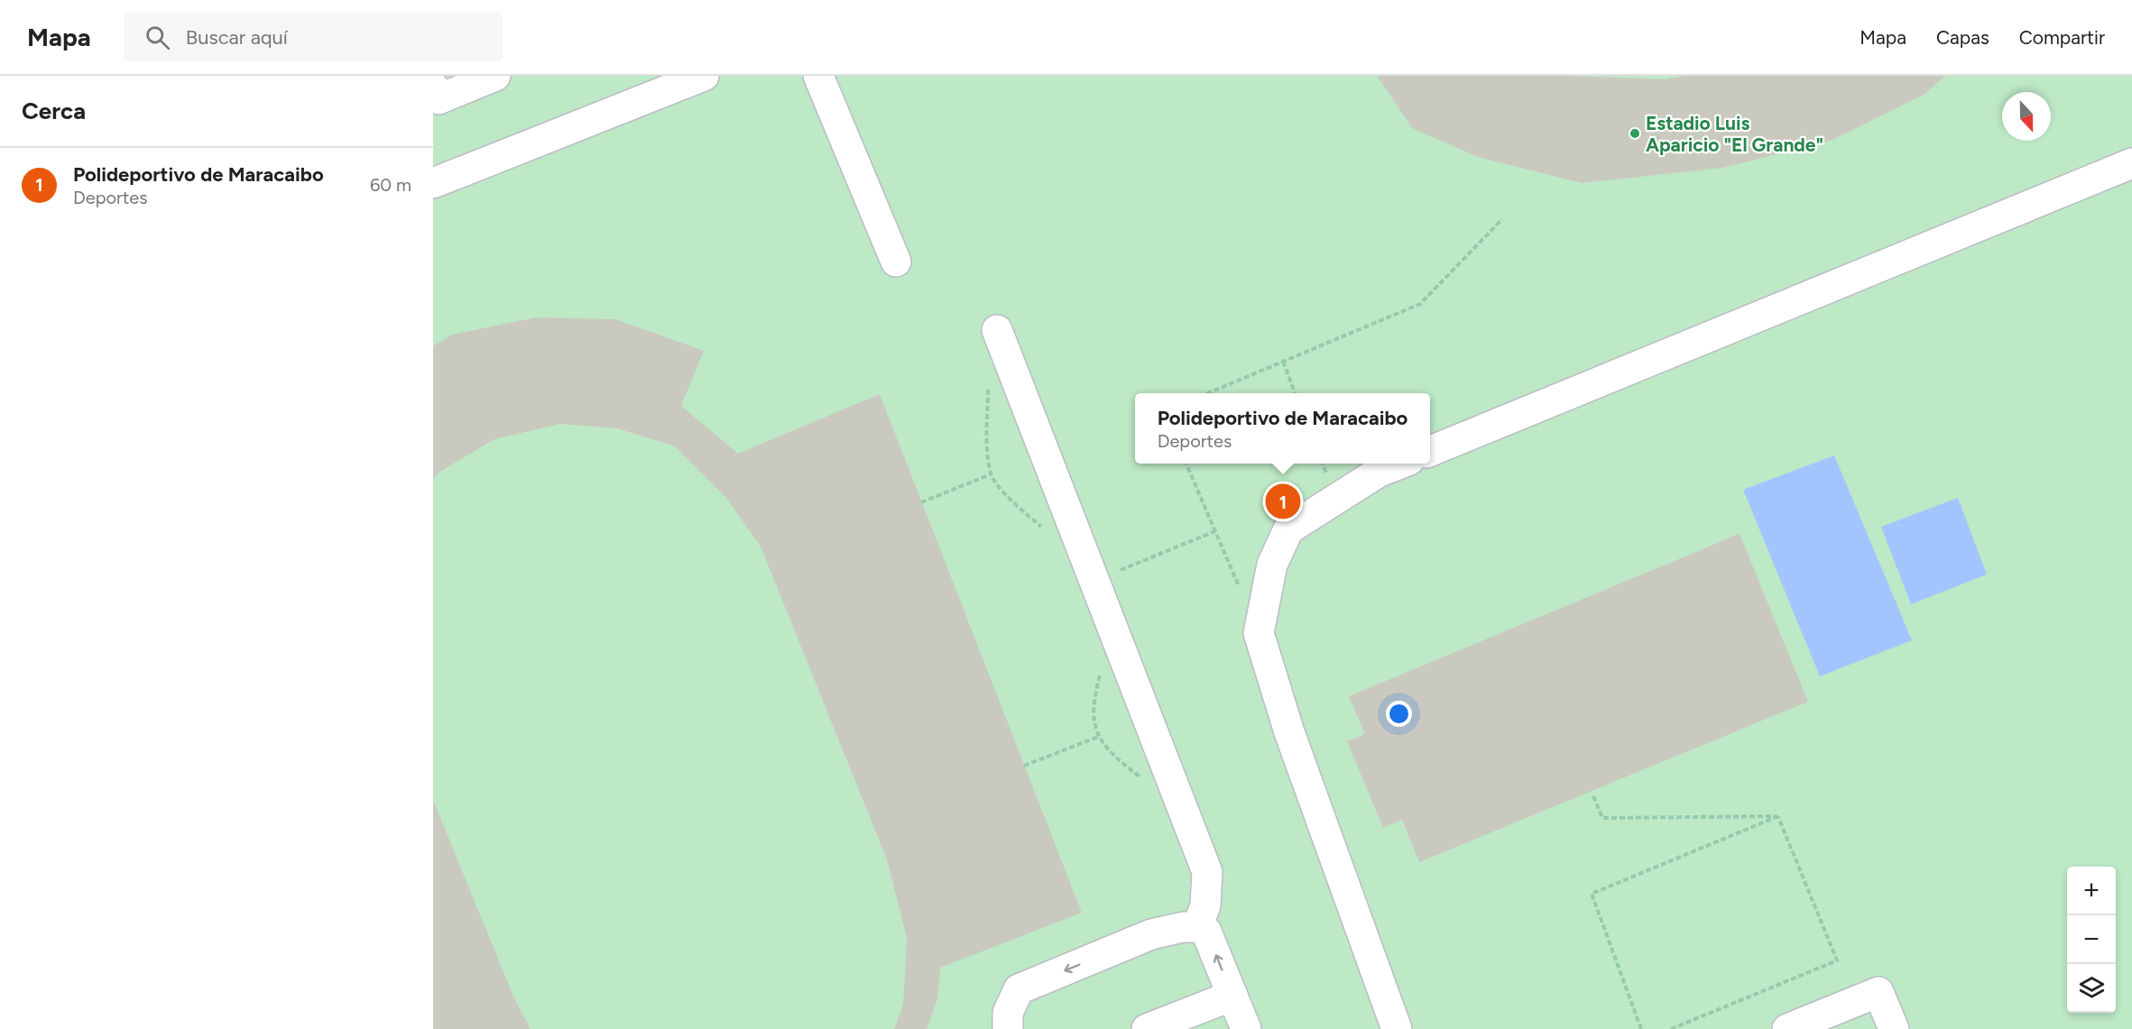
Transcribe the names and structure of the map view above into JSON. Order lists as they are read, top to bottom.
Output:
{
  "places": ["Estadio Luis Aparicio \"El Grande\""],
  "north": "bottom",
  "page": {
    "header": "Mapa",
    "search": "Buscar aquí",
    "nav": ["Mapa", "Capas", "Compartir"],
    "heading": "Cerca",
    "list": [
      {
        "mark": "1",
        "name": "Polideportivo de Maracaibo",
        "note": "Deportes",
        "value": "60 m"
      }
    ],
    "popup": ["Polideportivo de Maracaibo", "Deportes"],
    "pins": "1",
    "map_buttons": ["+", "−"]
  }
}
